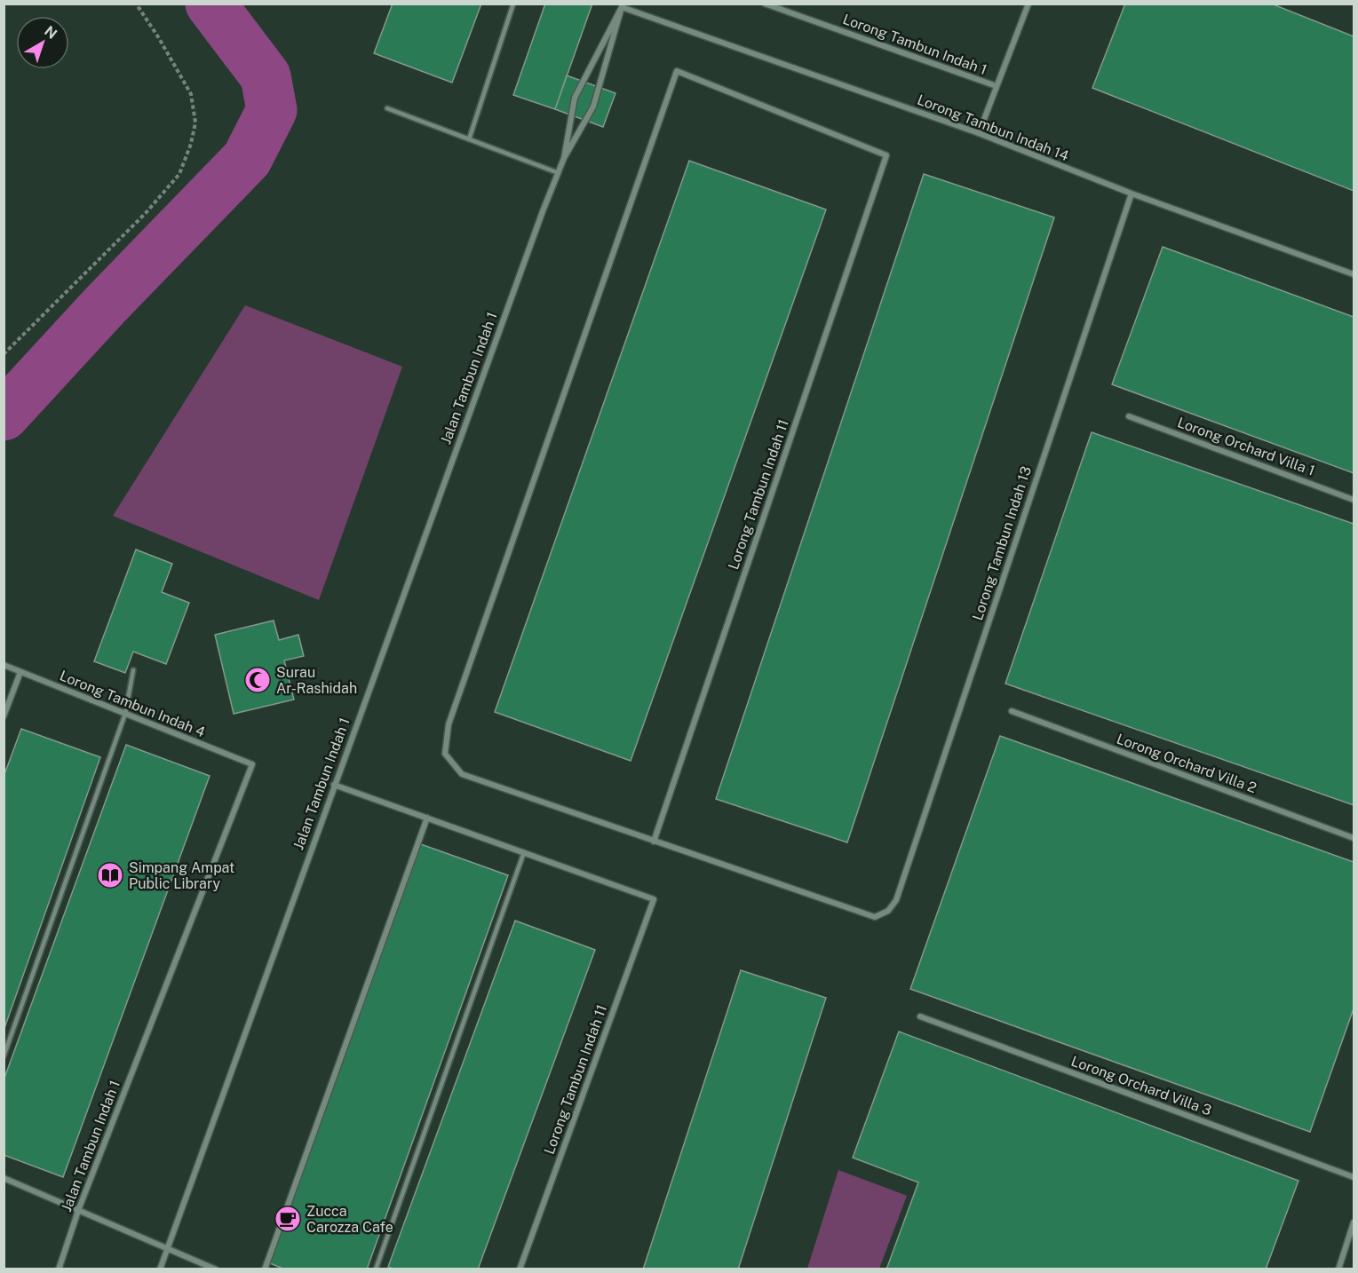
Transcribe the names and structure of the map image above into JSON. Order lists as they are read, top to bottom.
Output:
{
  "streets": {
    "street": [
      "Lorong Tambun Indah 1",
      "Lorong Tambun Indah 14",
      "Jalan Tambun Indah 1",
      "Lorong Orchard Villa 1",
      "Lorong Tambun Indah 11",
      "Lorong Tambun Indah 13",
      "Lorong Tambun Indah 4",
      "Lorong Orchard Villa 2",
      "Lorong Orchard Villa 3"
    ]
  },
  "crossings": [
    ["Lorong Tambun Indah 14", "Jalan Tambun Indah 1"],
    ["Lorong Tambun Indah 14", "Lorong Tambun Indah 13"],
    ["Jalan Tambun Indah 1", "Lorong Tambun Indah 4"],
    ["Lorong Tambun Indah 11", "Lorong Tambun Indah 13"]
  ],
  "places": {
    "mosque": ["Surau Ar-Rashidah"],
    "library": ["Simpang Ampat Public Library"],
    "cafe": ["Zucca Carozza Cafe"]
  },
  "north": "top right"
}
